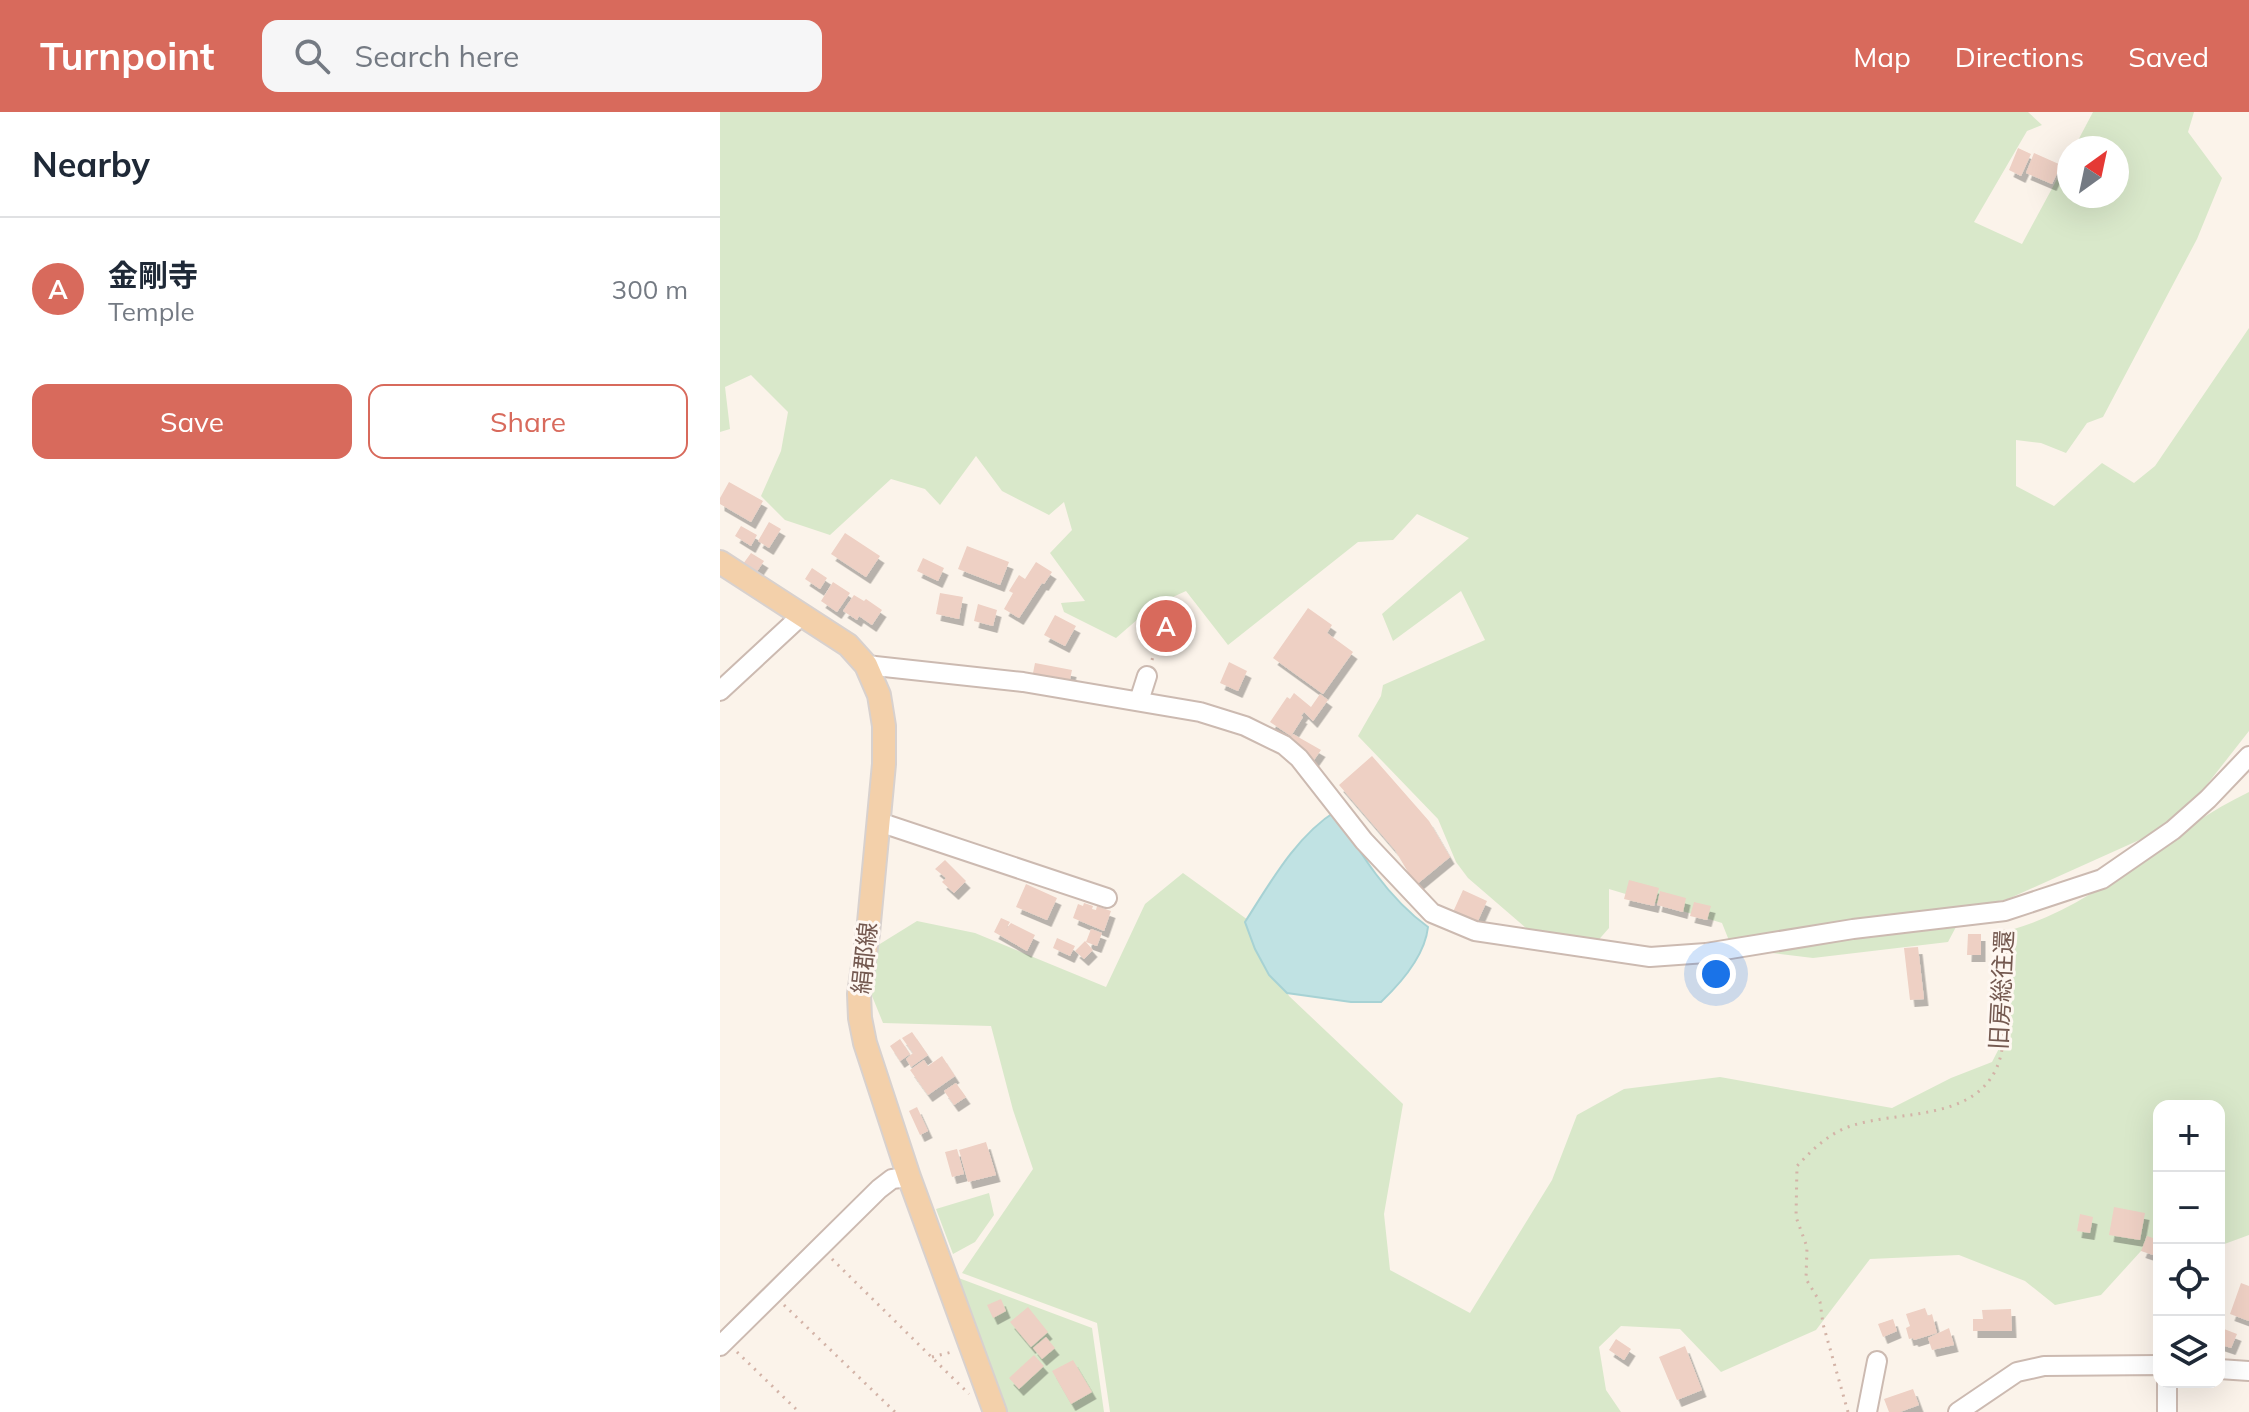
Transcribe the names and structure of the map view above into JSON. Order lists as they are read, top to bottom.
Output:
{
  "streets": {
    "main road": ["絹郡線"],
    "street": ["旧房総往還"]
  },
  "north": "top right",
  "page": {
    "header": "Turnpoint",
    "search": "Search here",
    "nav": ["Map", "Directions", "Saved"],
    "heading": "Nearby",
    "list": [
      {
        "mark": "A",
        "name": "金剛寺",
        "note": "Temple",
        "value": "300 m"
      }
    ],
    "buttons": ["Save", "Share"],
    "pins": "A",
    "map_buttons": ["+", "−"]
  }
}
